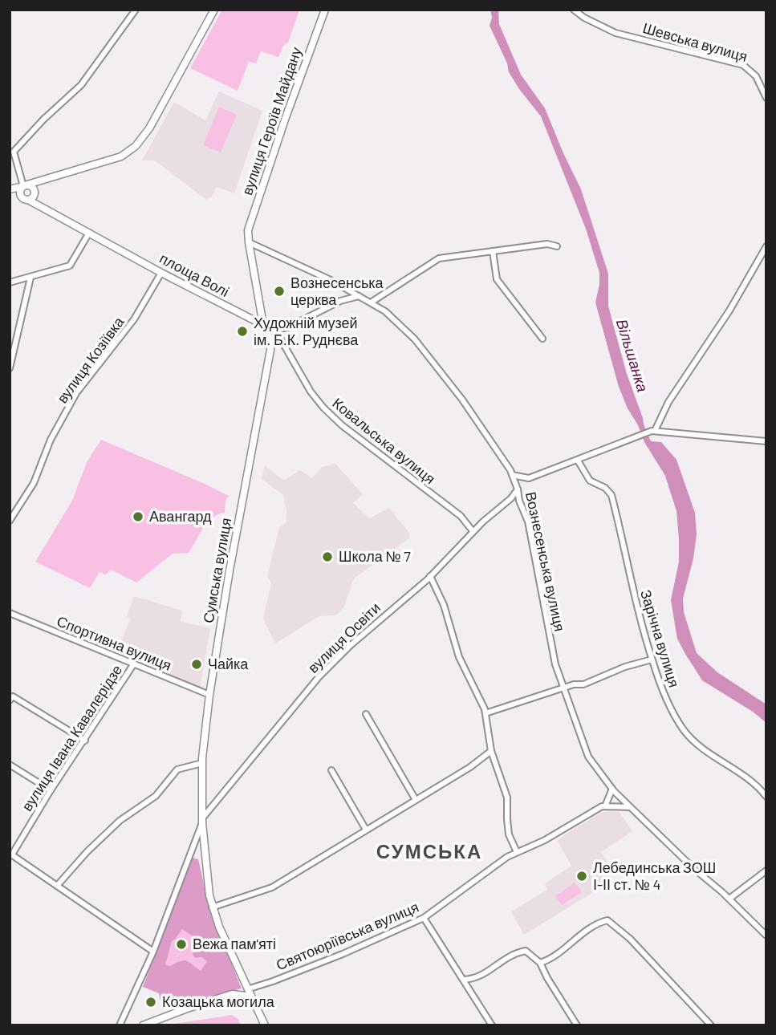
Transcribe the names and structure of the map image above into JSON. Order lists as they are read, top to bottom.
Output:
{
  "streets": {
    "main road": ["вулиця Героїв Майдану", "площа Волі", "Сумська вулиця"],
    "street": [
      "Шевська вулиця",
      "вулиця Козіївка",
      "Ковальська вулиця",
      "Вознесенська вулиця",
      "вулиця Освіти",
      "Зарічна вулиця",
      "Спортивна вулиця",
      "вулиця Івана Кавалерідзе",
      "Святоюріївська вулиця"
    ]
  },
  "crossings": [
    ["вулиця Героїв Майдану", "Вознесенська вулиця"],
    ["площа Волі", "вулиця Козіївка"],
    ["площа Волі", "Сумська вулиця"],
    ["Ковальська вулиця", "вулиця Освіти"],
    ["Вознесенська вулиця", "вулиця Освіти"],
    ["Сумська вулиця", "вулиця Освіти"],
    ["Сумська вулиця", "Спортивна вулиця"],
    ["Сумська вулиця", "Святоюріївська вулиця"],
    ["Спортивна вулиця", "вулиця Івана Кавалерідзе"]
  ],
  "districts": ["СУМСЬКА"],
  "water": ["Вільшанка"],
  "places": [
    "Вознесенська церква",
    "Художній музей ім. Б.К. Руднєва",
    "Авангард",
    "Школа № 7",
    "Чайка",
    "Лебединська ЗОШ І-ІІ ст. № 4",
    "Вежа пам'яті",
    "Козацька могила"
  ]
}
